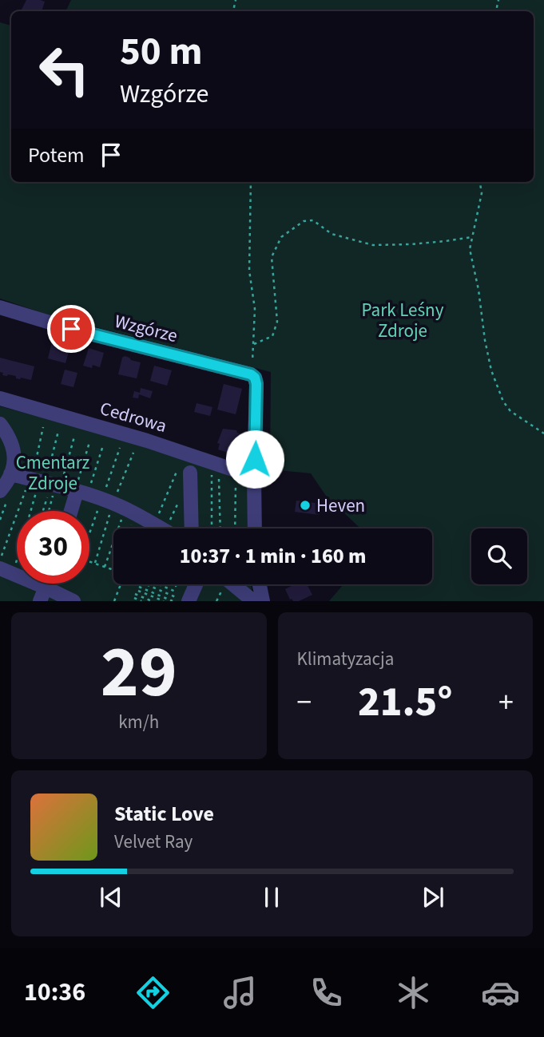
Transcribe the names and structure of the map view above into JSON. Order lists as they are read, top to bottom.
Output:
{
  "streets": {
    "street": ["Wzgórze", "Cedrowa"]
  },
  "parks": ["Park Leśny Zdroje", "Cmentarz Zdroje"],
  "places": ["Heven"],
  "page": {
    "turn": ["50 m", "Wzgórze"],
    "then": "Potem",
    "limit": "30",
    "trip": "10:37 · 1 min · 160 m",
    "tile": [
      ["29", "km/h"],
      "Klimatyzacja"
    ],
    "heat": ["−", "21.5°", "+"],
    "song": ["Static Love", "Velvet Ray"],
    "tabs": "10:36"
  }
}
